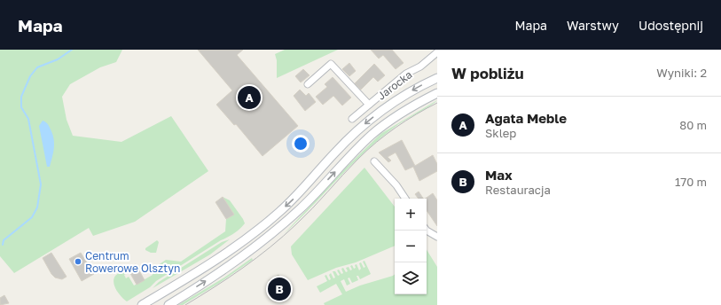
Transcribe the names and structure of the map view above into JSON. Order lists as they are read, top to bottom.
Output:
{
  "streets": {
    "street": ["Jarocka"]
  },
  "places": ["Centrum Rowerowe Olsztyn"],
  "page": {
    "header": "Mapa",
    "nav": ["Mapa", "Warstwy", "Udostępnij"],
    "heading": ["W pobliżu", "Wyniki: 2"],
    "pins": ["A", "B"],
    "list": [
      {
        "mark": "A",
        "name": "Agata Meble",
        "note": "Sklep",
        "value": "80 m"
      },
      {
        "mark": "B",
        "name": "Max",
        "note": "Restauracja",
        "value": "170 m"
      }
    ],
    "map_buttons": ["+", "−"]
  }
}
